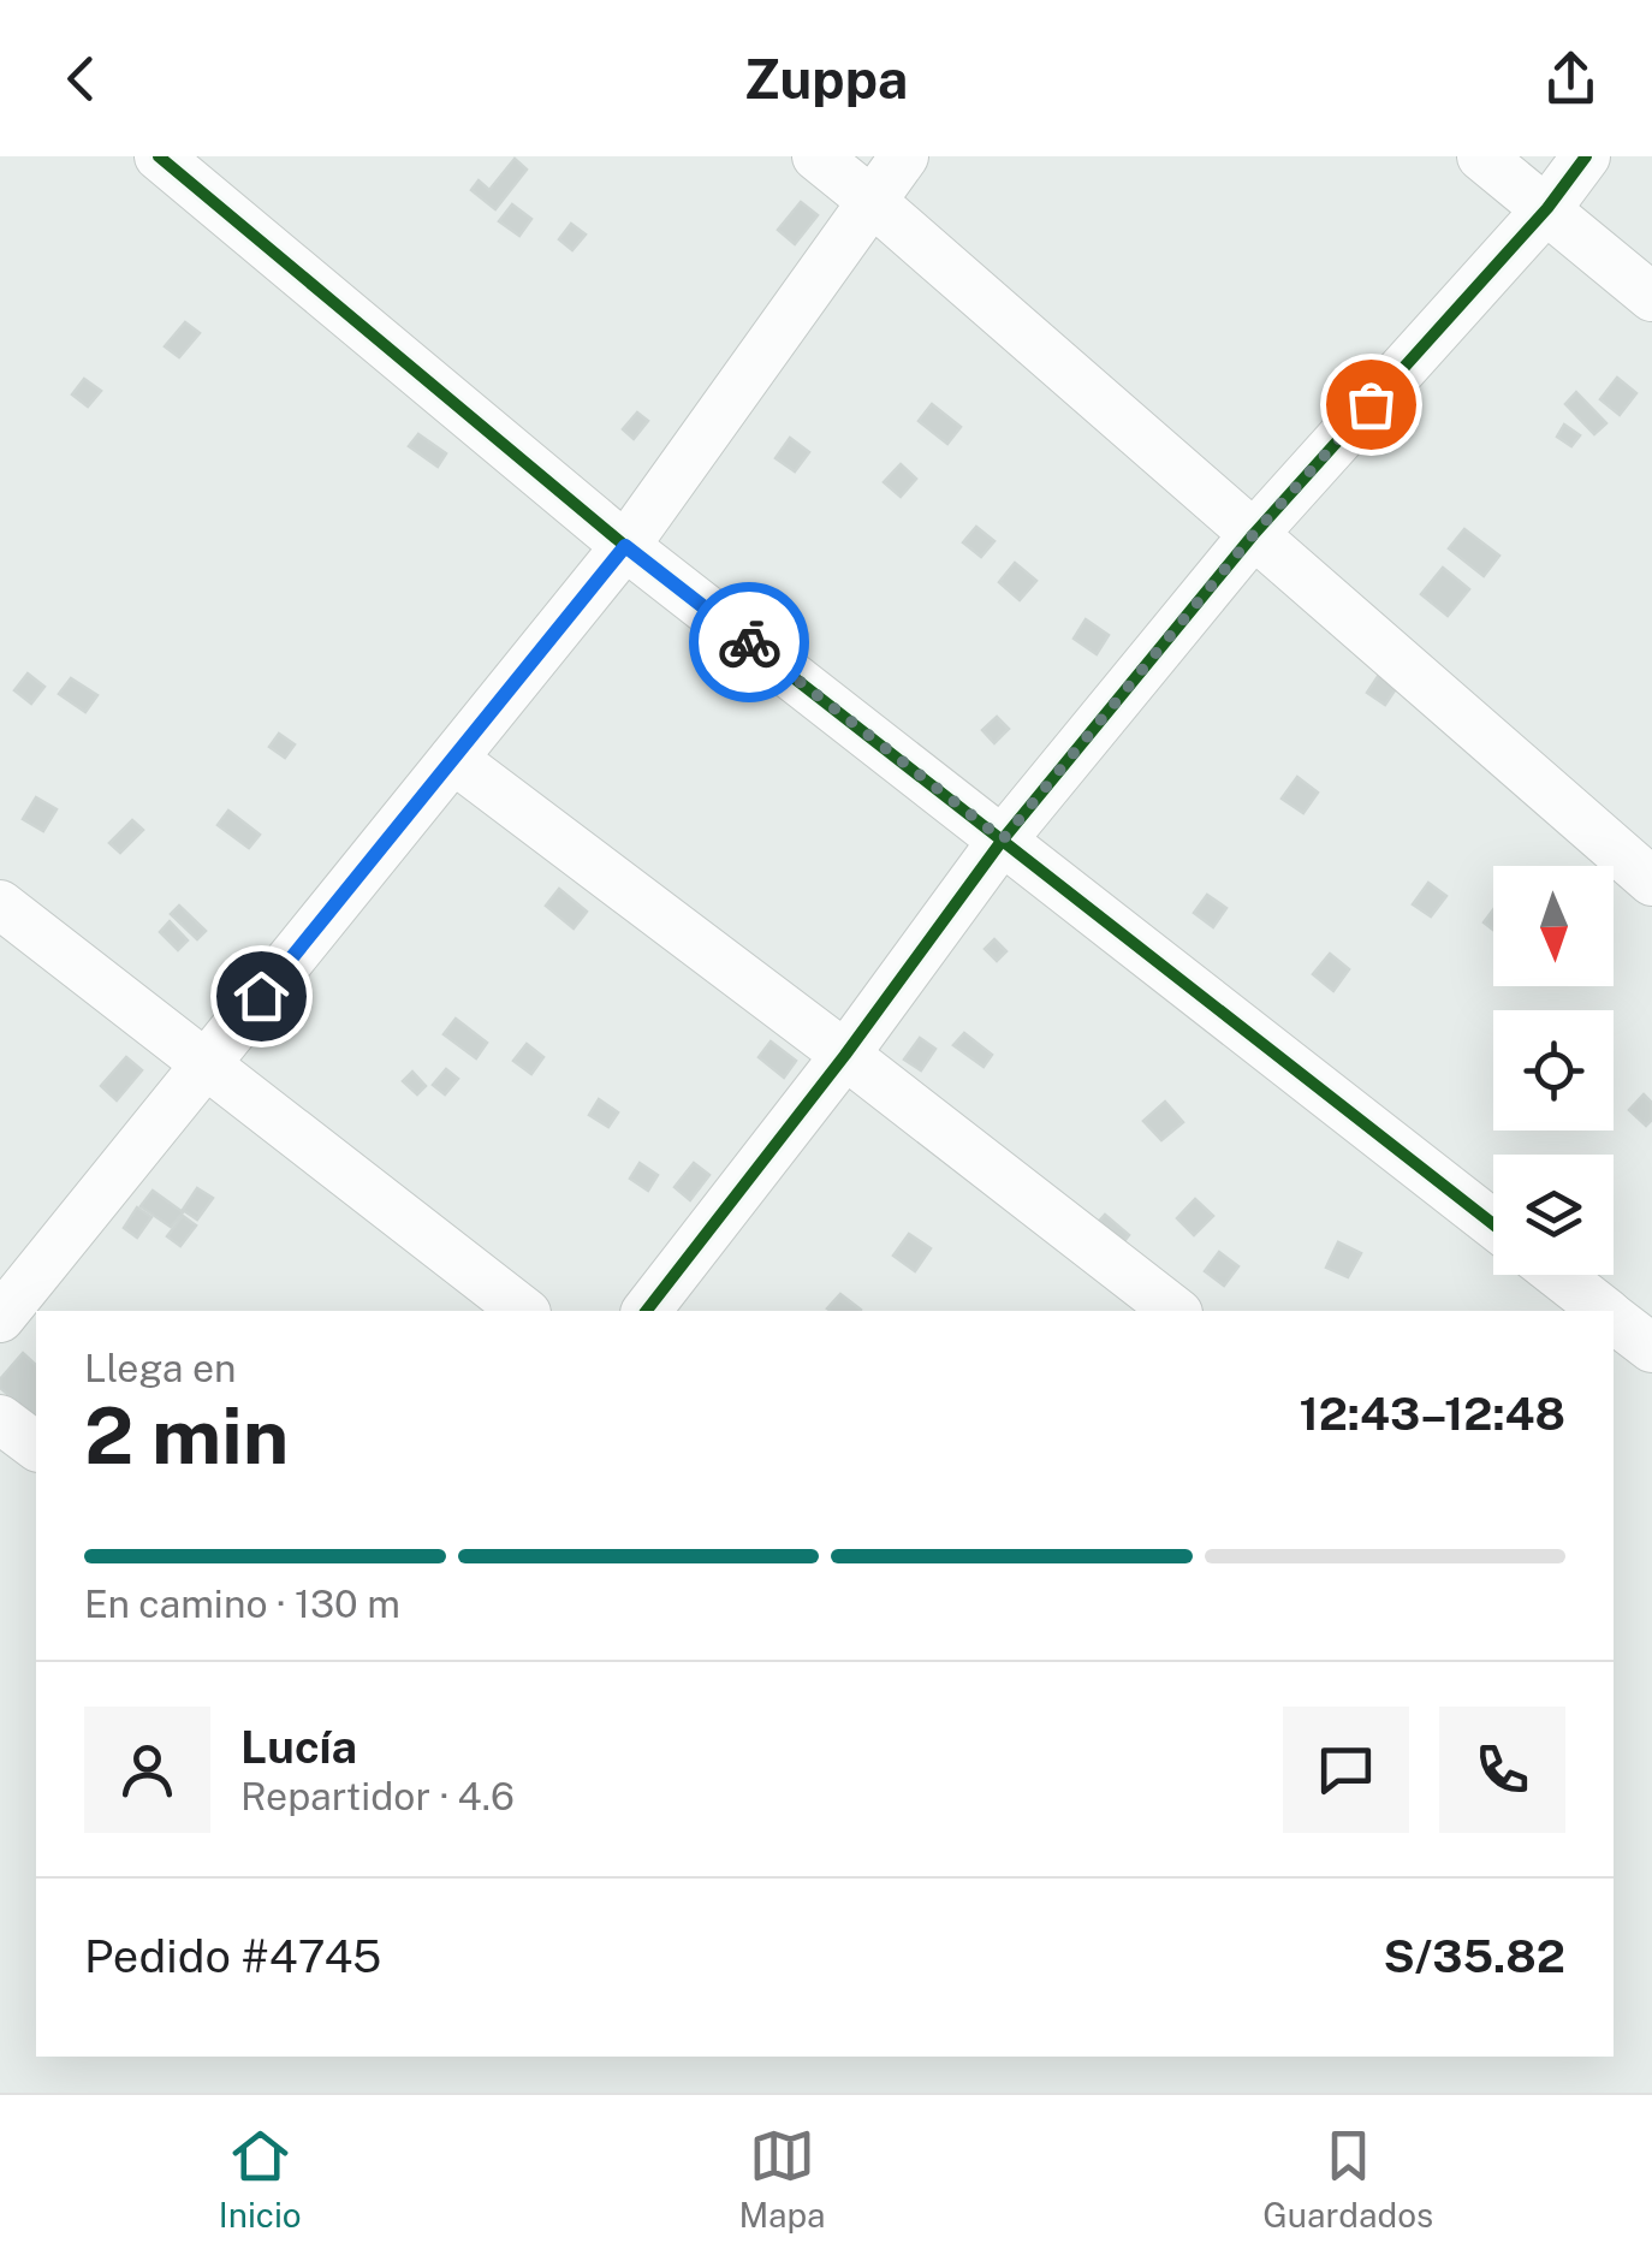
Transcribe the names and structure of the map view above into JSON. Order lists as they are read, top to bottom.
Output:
{
  "north": "bottom",
  "page": {
    "header": "Zuppa",
    "heading": ["2 min", "Llega en", "12:43–12:48"],
    "panel": [
      "Lucía",
      "Repartidor · 4.6",
      "Pedido #4745",
      "S/35.82"
    ],
    "bar": "En camino · 130 m",
    "tabs": ["Inicio", "Mapa", "Guardados"]
  }
}
